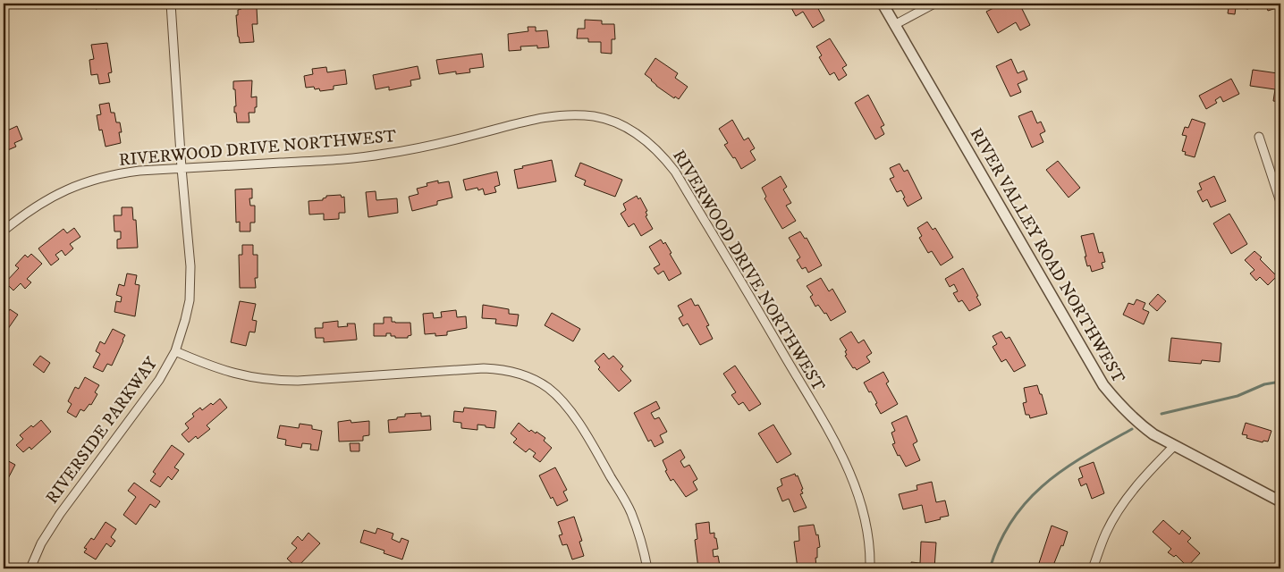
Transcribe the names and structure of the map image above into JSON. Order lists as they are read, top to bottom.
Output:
{
  "streets": {
    "street": ["RIVERWOOD DRIVE NORTHWEST", "RIVER VALLEY ROAD NORTHWEST", "RIVERSIDE PARKWAY"]
  },
  "crossings": [
    ["RIVERWOOD DRIVE NORTHWEST", "RIVERSIDE PARKWAY"]
  ]
}
